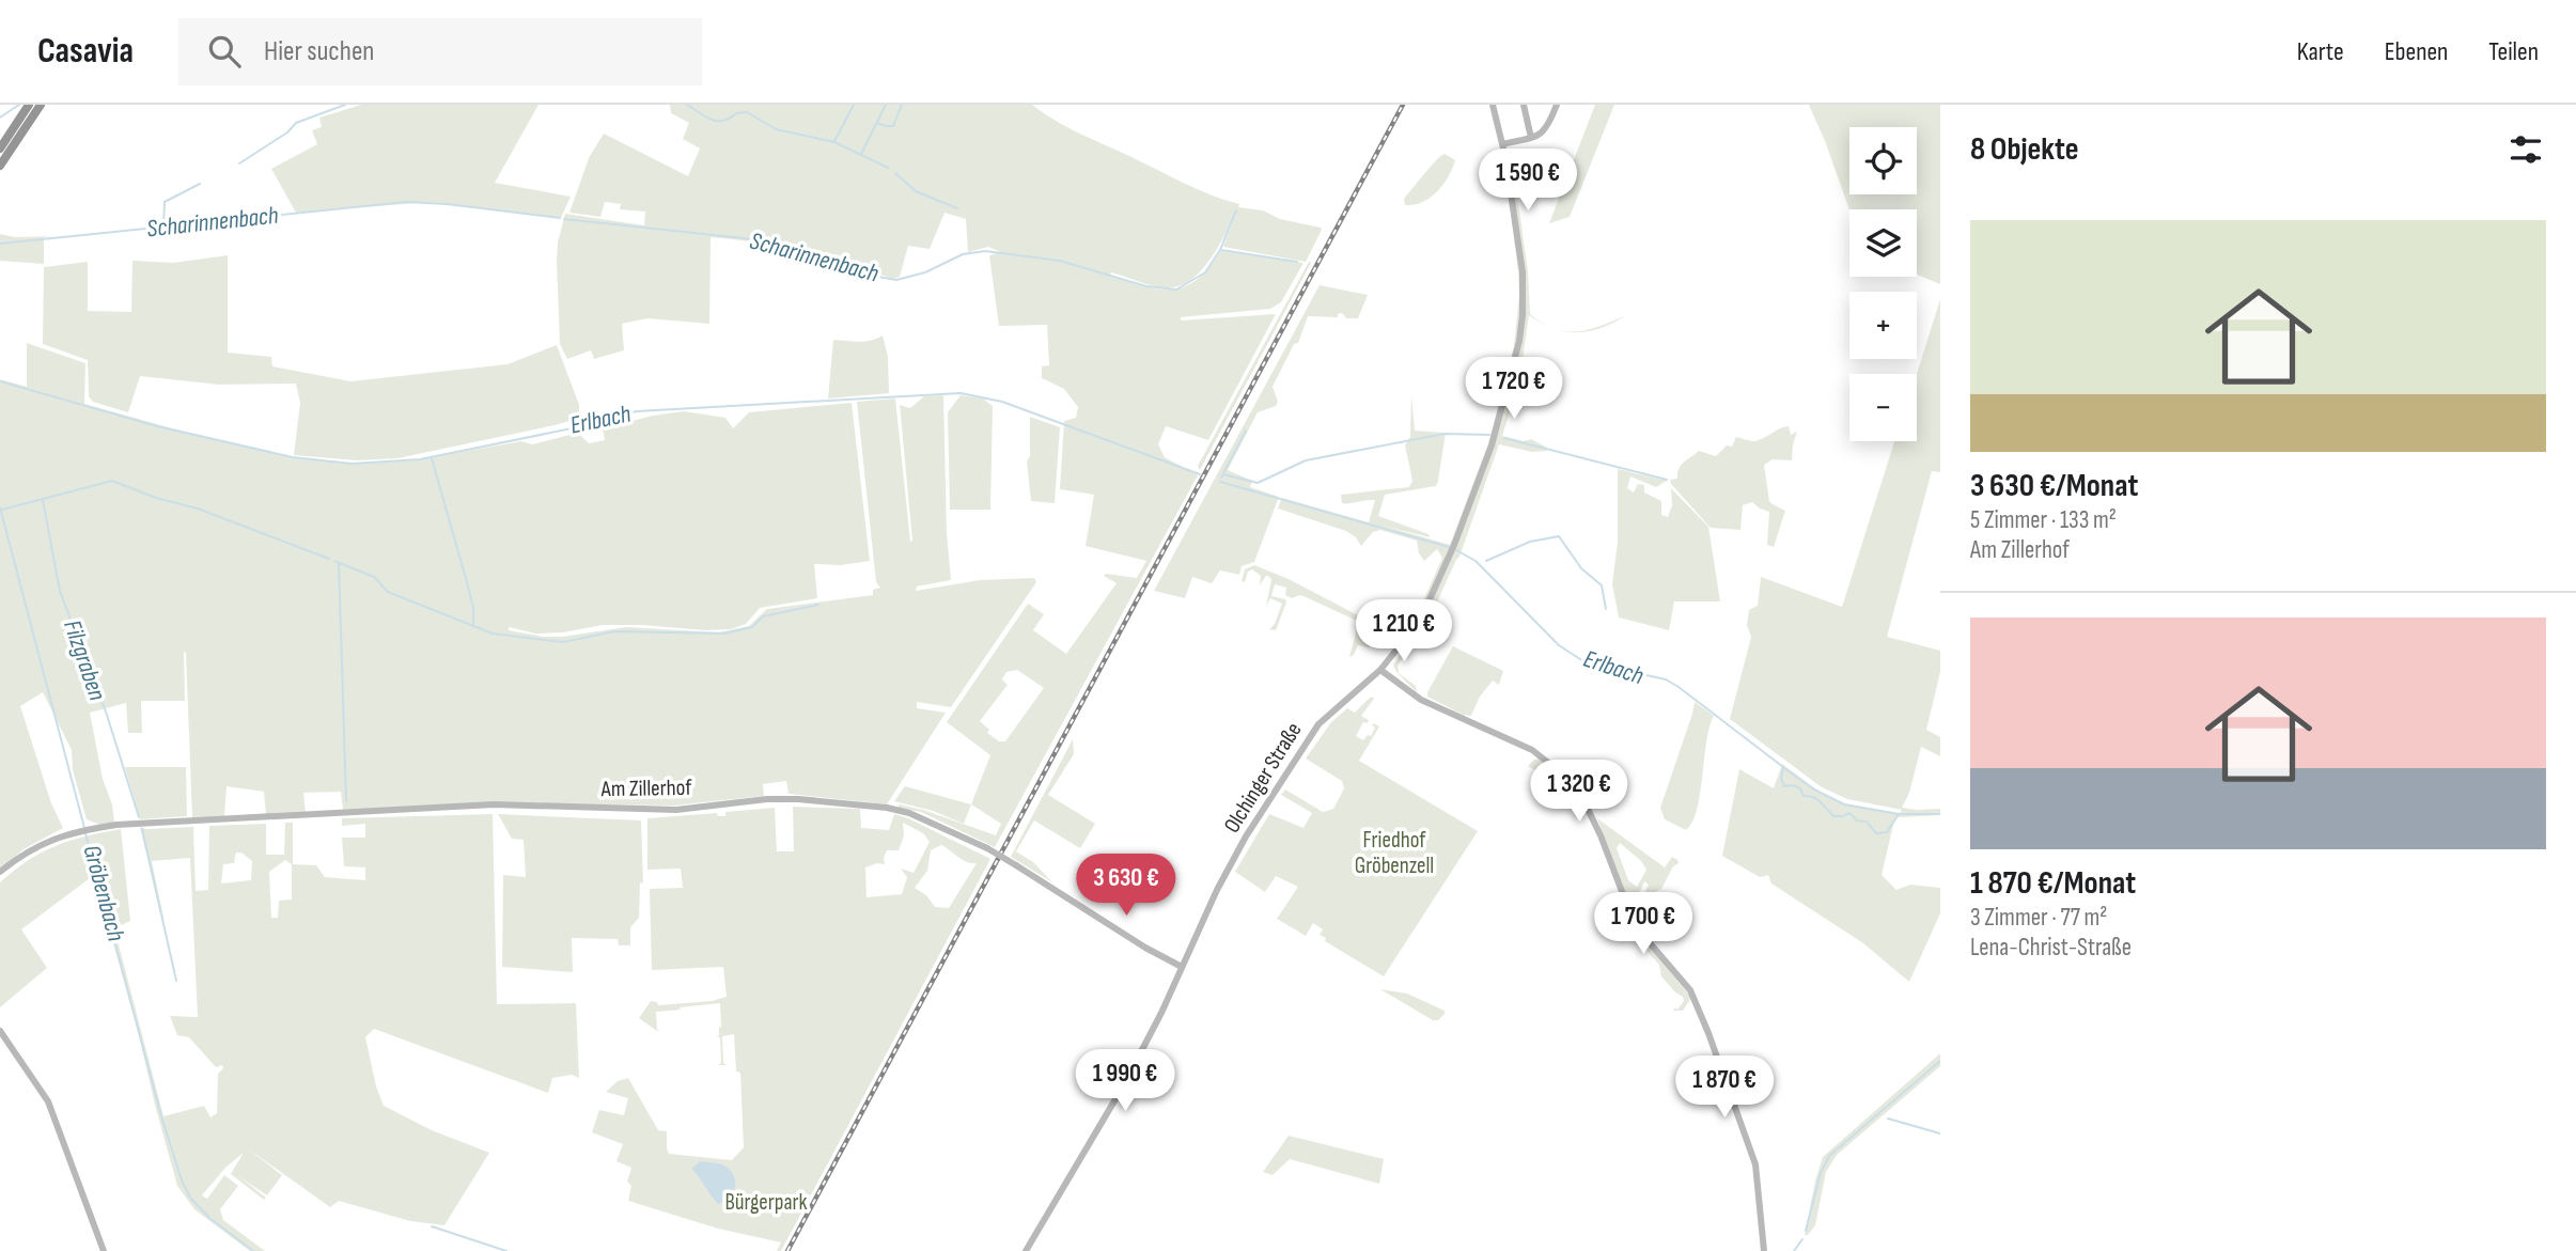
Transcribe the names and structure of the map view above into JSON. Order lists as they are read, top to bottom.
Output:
{
  "streets": {
    "street": ["Olchinger Straße", "Am Zillerhof"]
  },
  "crossings": [
    ["Olchinger Straße", "Am Zillerhof"]
  ],
  "water": [
    "Scharinnenbach",
    "Erlbach",
    "Filzgraben",
    "Gröbenbach"
  ],
  "parks": ["Friedhof Gröbenzell", "Bürgerpark"],
  "page": {
    "header": "Casavia",
    "search": "Hier suchen",
    "nav": ["Karte", "Ebenen", "Teilen"],
    "heading": "8 Objekte",
    "map_buttons": ["+", "−"],
    "price": [
      "1 590 €",
      "1 720 €",
      "1 210 €",
      "1 320 €",
      "3 630 €",
      "1 700 €",
      "1 990 €",
      "1 870 €"
    ],
    "list": [
      {
        "name": "3 630 €/Monat",
        "note": "5 Zimmer · 133 m² · Am Zillerhof"
      },
      {
        "name": "1 870 €/Monat",
        "note": "3 Zimmer · 77 m² · Lena-Christ-Straße"
      }
    ]
  }
}
